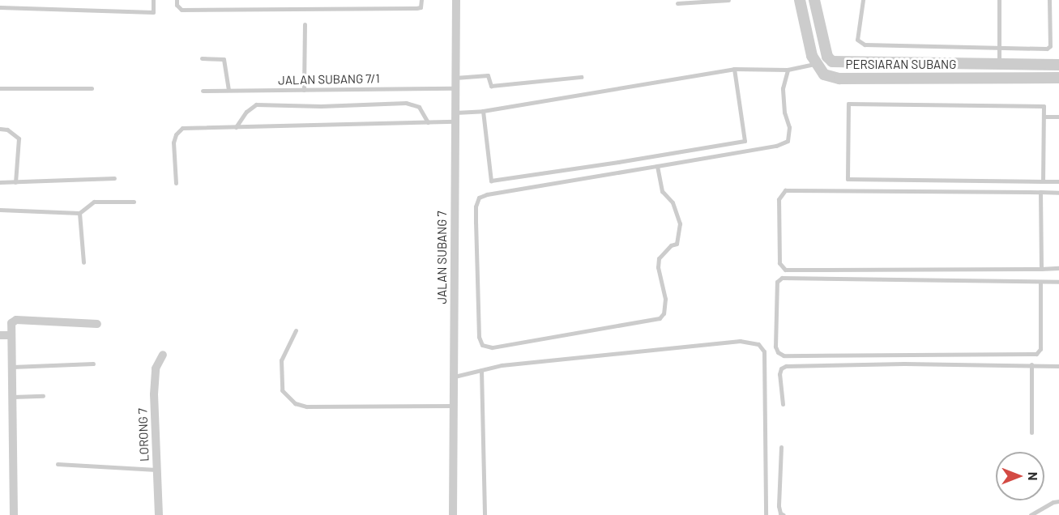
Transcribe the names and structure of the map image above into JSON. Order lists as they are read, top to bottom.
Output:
{
  "streets": {
    "street": ["PERSIARAN SUBANG", "JALAN SUBANG 7", "LORONG 7"],
    "lane": ["JALAN SUBANG 7/1"]
  },
  "crossings": [
    ["JALAN SUBANG 7/1", "JALAN SUBANG 7"]
  ],
  "north": "right"
}
